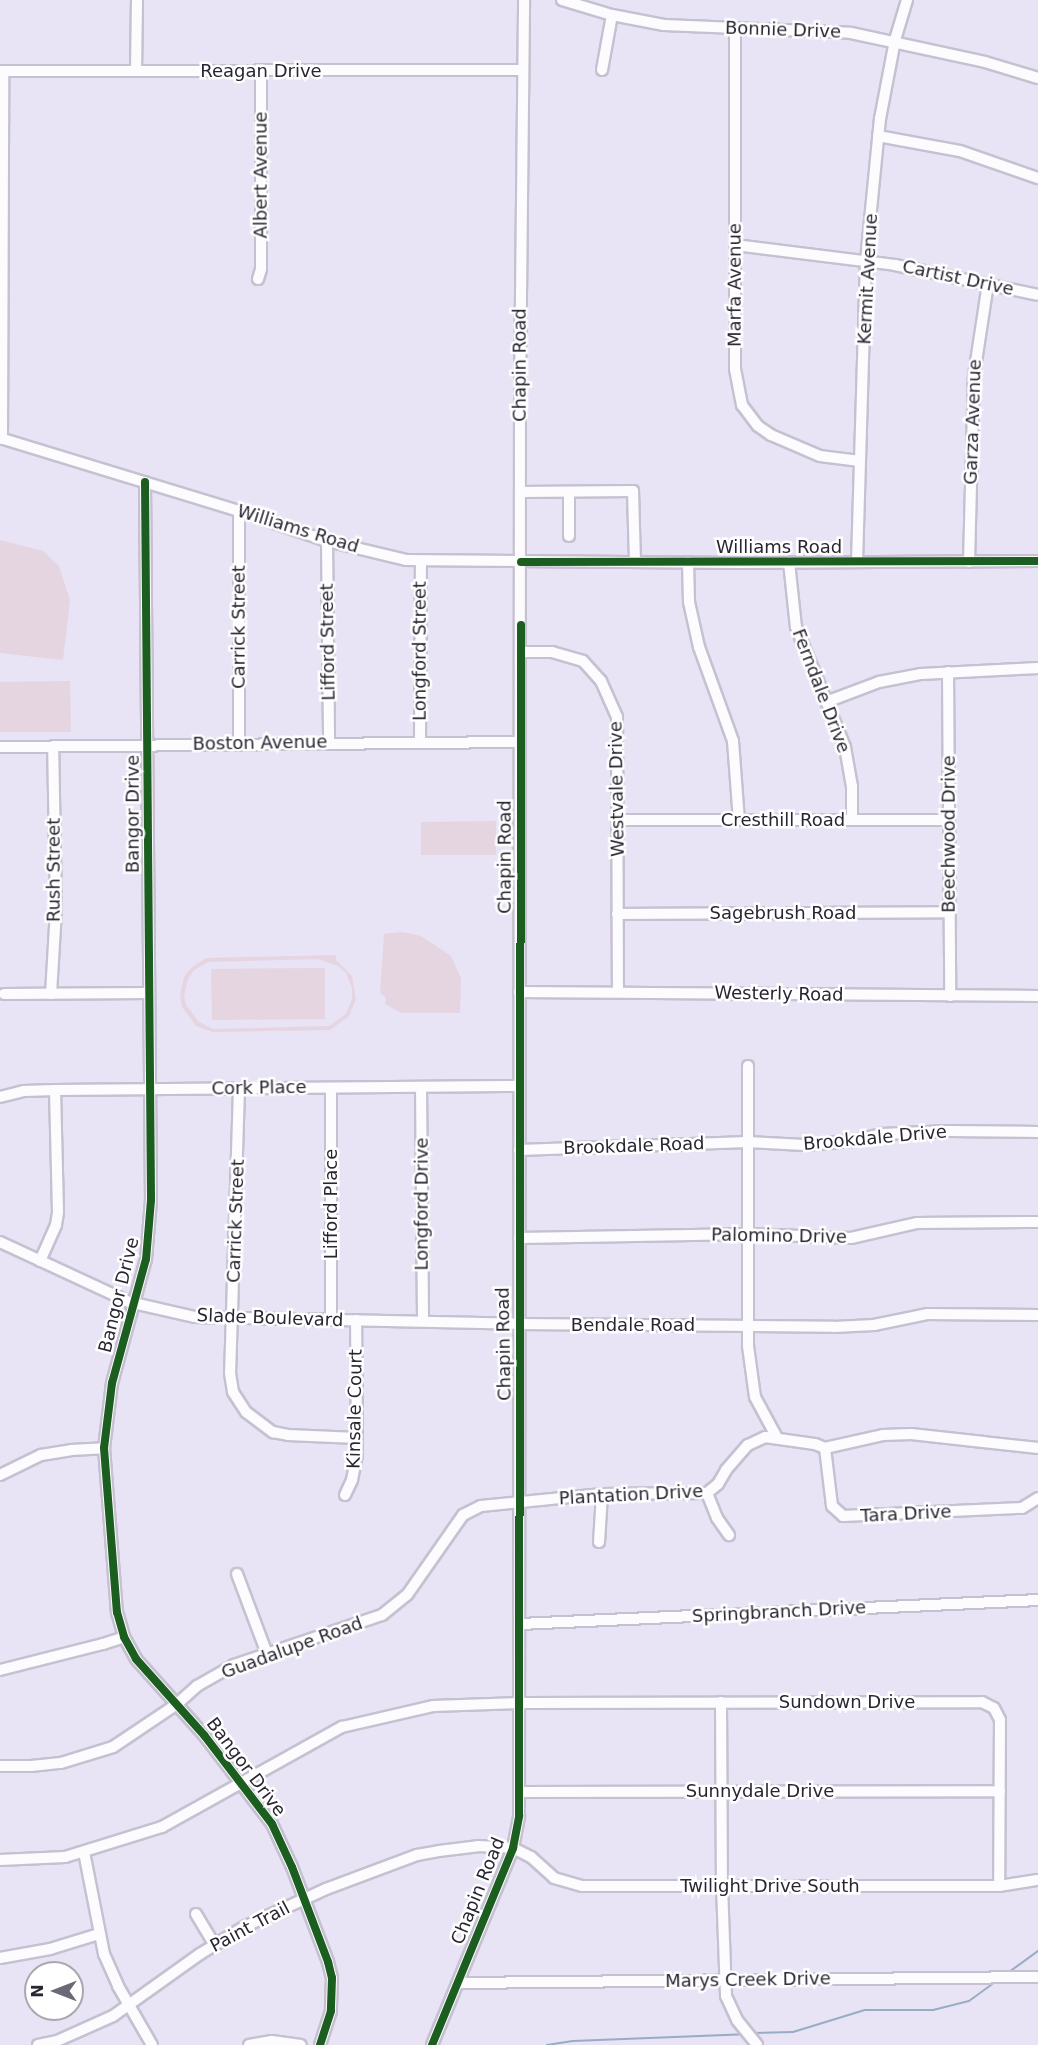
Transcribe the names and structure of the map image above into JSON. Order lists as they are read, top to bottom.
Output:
{
  "streets": {
    "street": [
      "Bonnie Drive",
      "Reagan Drive",
      "Albert Avenue",
      "Cartist Drive",
      "Kermit Avenue",
      "Marfa Avenue",
      "Chapin Road",
      "Garza Avenue",
      "Williams Road",
      "Carrick Street",
      "Lifford Street",
      "Longford Street",
      "Ferndale Drive",
      "Boston Avenue",
      "Westvale Drive",
      "Bangor Drive",
      "Cresthill Road",
      "Beechwood Drive",
      "Rush Street",
      "Sagebrush Road",
      "Westerly Road",
      "Cork Place",
      "Brookdale Drive",
      "Brookdale Road",
      "Lifford Place",
      "Longford Drive",
      "Palomino Drive",
      "Slade Boulevard",
      "Bendale Road",
      "Kinsale Court",
      "Plantation Drive",
      "Tara Drive",
      "Springbranch Drive",
      "Guadalupe Road",
      "Sundown Drive",
      "Sunnydale Drive",
      "Twilight Drive South",
      "Paint Trail",
      "Marys Creek Drive"
    ]
  },
  "crossings": [
    ["Bonnie Drive", "Kermit Avenue"],
    ["Bonnie Drive", "Marfa Avenue"],
    ["Reagan Drive", "Albert Avenue"],
    ["Reagan Drive", "Chapin Road"],
    ["Cartist Drive", "Kermit Avenue"],
    ["Cartist Drive", "Marfa Avenue"],
    ["Cartist Drive", "Garza Avenue"],
    ["Kermit Avenue", "Marfa Avenue"],
    ["Kermit Avenue", "Williams Road"],
    ["Chapin Road", "Williams Road"],
    ["Chapin Road", "Boston Avenue"],
    ["Chapin Road", "Westvale Drive"],
    ["Chapin Road", "Westerly Road"],
    ["Chapin Road", "Cork Place"],
    ["Chapin Road", "Brookdale Road"],
    ["Chapin Road", "Palomino Drive"],
    ["Chapin Road", "Slade Boulevard"],
    ["Chapin Road", "Bendale Road"],
    ["Chapin Road", "Plantation Drive"],
    ["Chapin Road", "Springbranch Drive"],
    ["Chapin Road", "Guadalupe Road"],
    ["Chapin Road", "Sundown Drive"],
    ["Chapin Road", "Sunnydale Drive"],
    ["Chapin Road", "Twilight Drive South"],
    ["Chapin Road", "Paint Trail"],
    ["Chapin Road", "Marys Creek Drive"],
    ["Garza Avenue", "Williams Road"],
    ["Williams Road", "Carrick Street"],
    ["Williams Road", "Lifford Street"],
    ["Williams Road", "Longford Street"],
    ["Williams Road", "Ferndale Drive"],
    ["Williams Road", "Bangor Drive"],
    ["Carrick Street", "Boston Avenue"],
    ["Carrick Street", "Cork Place"],
    ["Carrick Street", "Slade Boulevard"],
    ["Carrick Street", "Kinsale Court"],
    ["Lifford Street", "Boston Avenue"],
    ["Longford Street", "Boston Avenue"],
    ["Ferndale Drive", "Cresthill Road"],
    ["Boston Avenue", "Bangor Drive"],
    ["Boston Avenue", "Rush Street"],
    ["Westvale Drive", "Cresthill Road"],
    ["Westvale Drive", "Sagebrush Road"],
    ["Westvale Drive", "Westerly Road"],
    ["Bangor Drive", "Cork Place"],
    ["Bangor Drive", "Slade Boulevard"],
    ["Bangor Drive", "Guadalupe Road"],
    ["Bangor Drive", "Sundown Drive"],
    ["Bangor Drive", "Paint Trail"],
    ["Cresthill Road", "Beechwood Drive"],
    ["Beechwood Drive", "Sagebrush Road"],
    ["Beechwood Drive", "Westerly Road"],
    ["Cork Place", "Lifford Place"],
    ["Cork Place", "Longford Drive"],
    ["Brookdale Drive", "Brookdale Road"],
    ["Lifford Place", "Slade Boulevard"],
    ["Longford Drive", "Slade Boulevard"],
    ["Slade Boulevard", "Bendale Road"],
    ["Slade Boulevard", "Kinsale Court"],
    ["Plantation Drive", "Tara Drive"],
    ["Plantation Drive", "Guadalupe Road"],
    ["Sundown Drive", "Sunnydale Drive"],
    ["Sundown Drive", "Twilight Drive South"],
    ["Twilight Drive South", "Paint Trail"]
  ],
  "north": "left"
}
